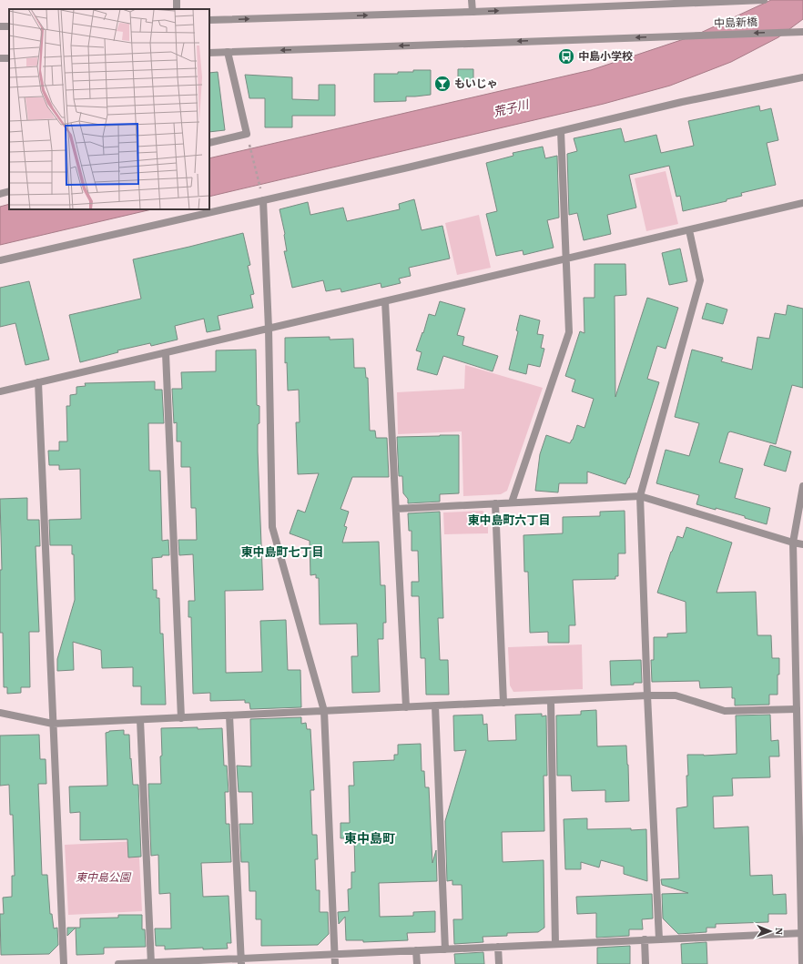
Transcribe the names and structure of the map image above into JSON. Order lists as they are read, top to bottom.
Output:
{
  "streets": {
    "street": ["中島新橋"]
  },
  "districts": ["東中島町六丁目", "東中島町七丁目", "東中島町"],
  "water": ["荒子川"],
  "parks": ["東中島公園"],
  "places": {
    "bus stop": ["中島小学校"],
    "bar": ["もいじゃ"]
  },
  "north": "right"
}
